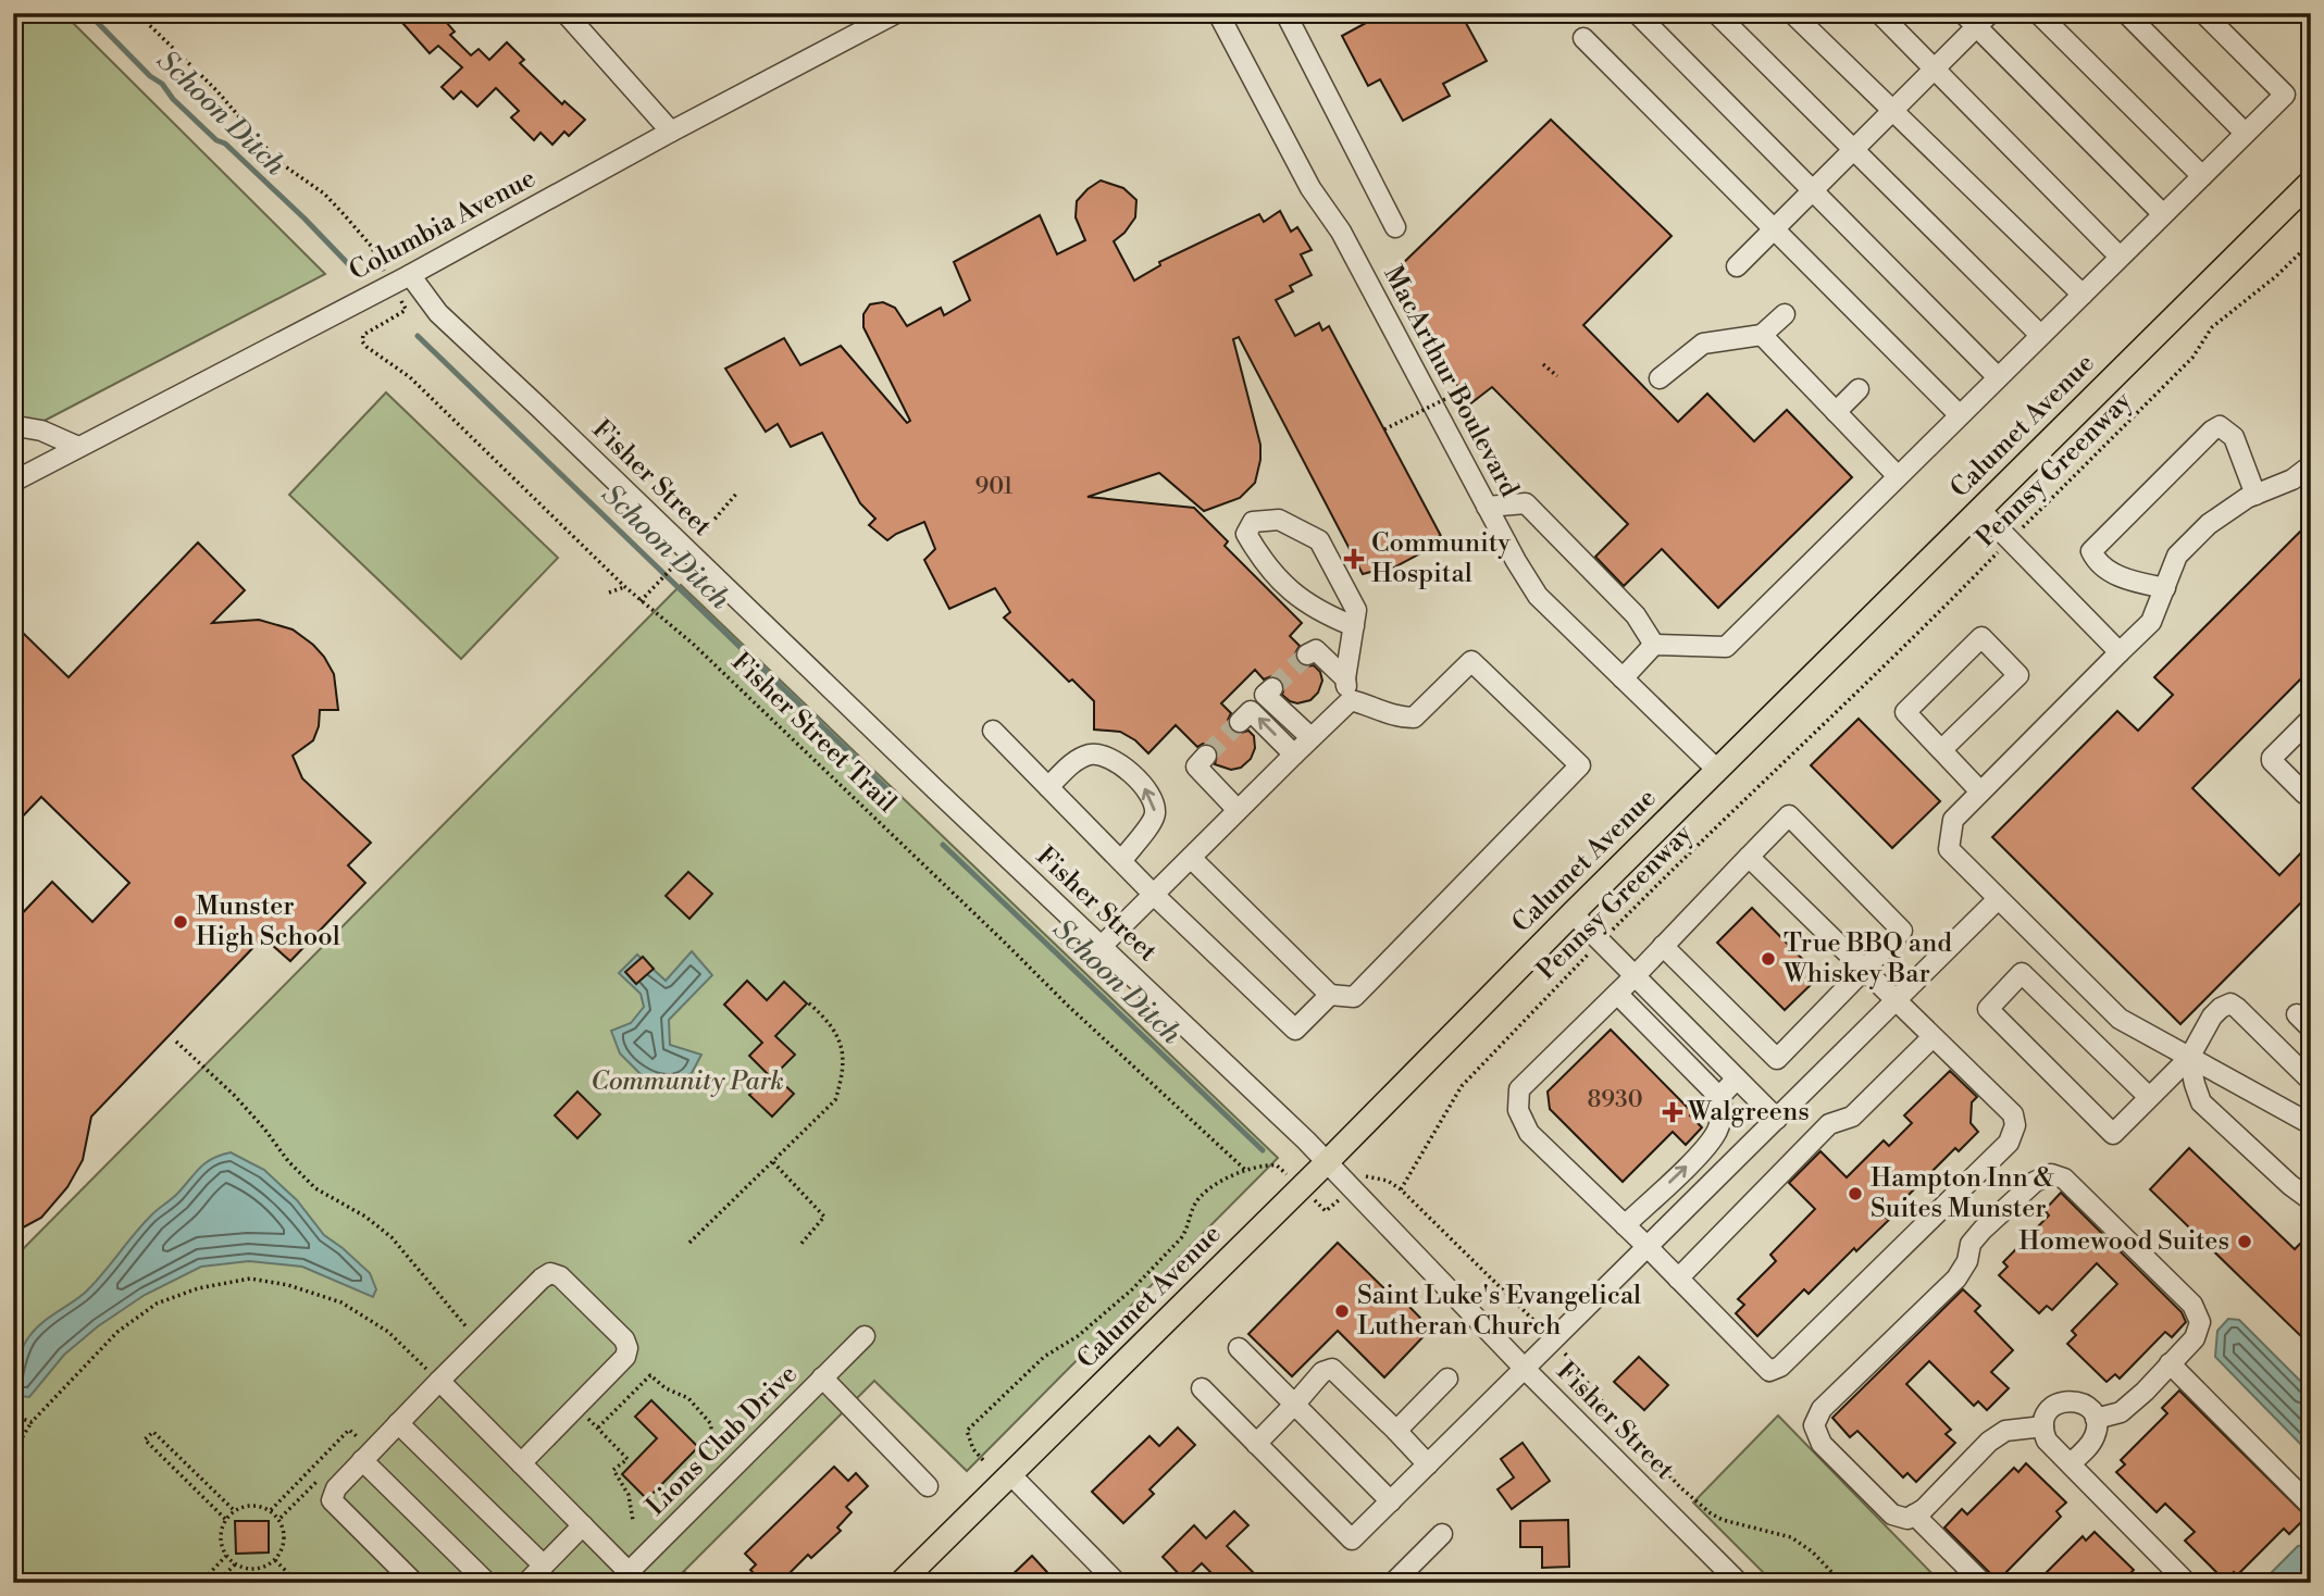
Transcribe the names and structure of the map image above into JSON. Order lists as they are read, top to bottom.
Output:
{
  "streets": {
    "main road": ["Calumet Avenue"],
    "street": [
      "Columbia Avenue",
      "MacArthur Boulevard",
      "Fisher Street",
      "Lions Club Drive"
    ],
    "path": ["Pennsy Greenway", "Fisher Street Trail"]
  },
  "crossings": [
    ["Columbia Avenue", "Fisher Street"],
    ["MacArthur Boulevard", "Calumet Avenue"],
    ["Calumet Avenue", "Fisher Street"]
  ],
  "water": ["Schoon Ditch"],
  "parks": ["Community Park"],
  "places": {
    "health": ["Community Hospital", "Walgreens"],
    "other": [
      "Munster High School",
      "True BBQ and Whiskey Bar",
      "Hampton Inn & Suites Munster",
      "Homewood Suites",
      "Saint Luke's Evangelical Lutheran Church"
    ]
  },
  "house_numbers": ["901", "8930"]
}
